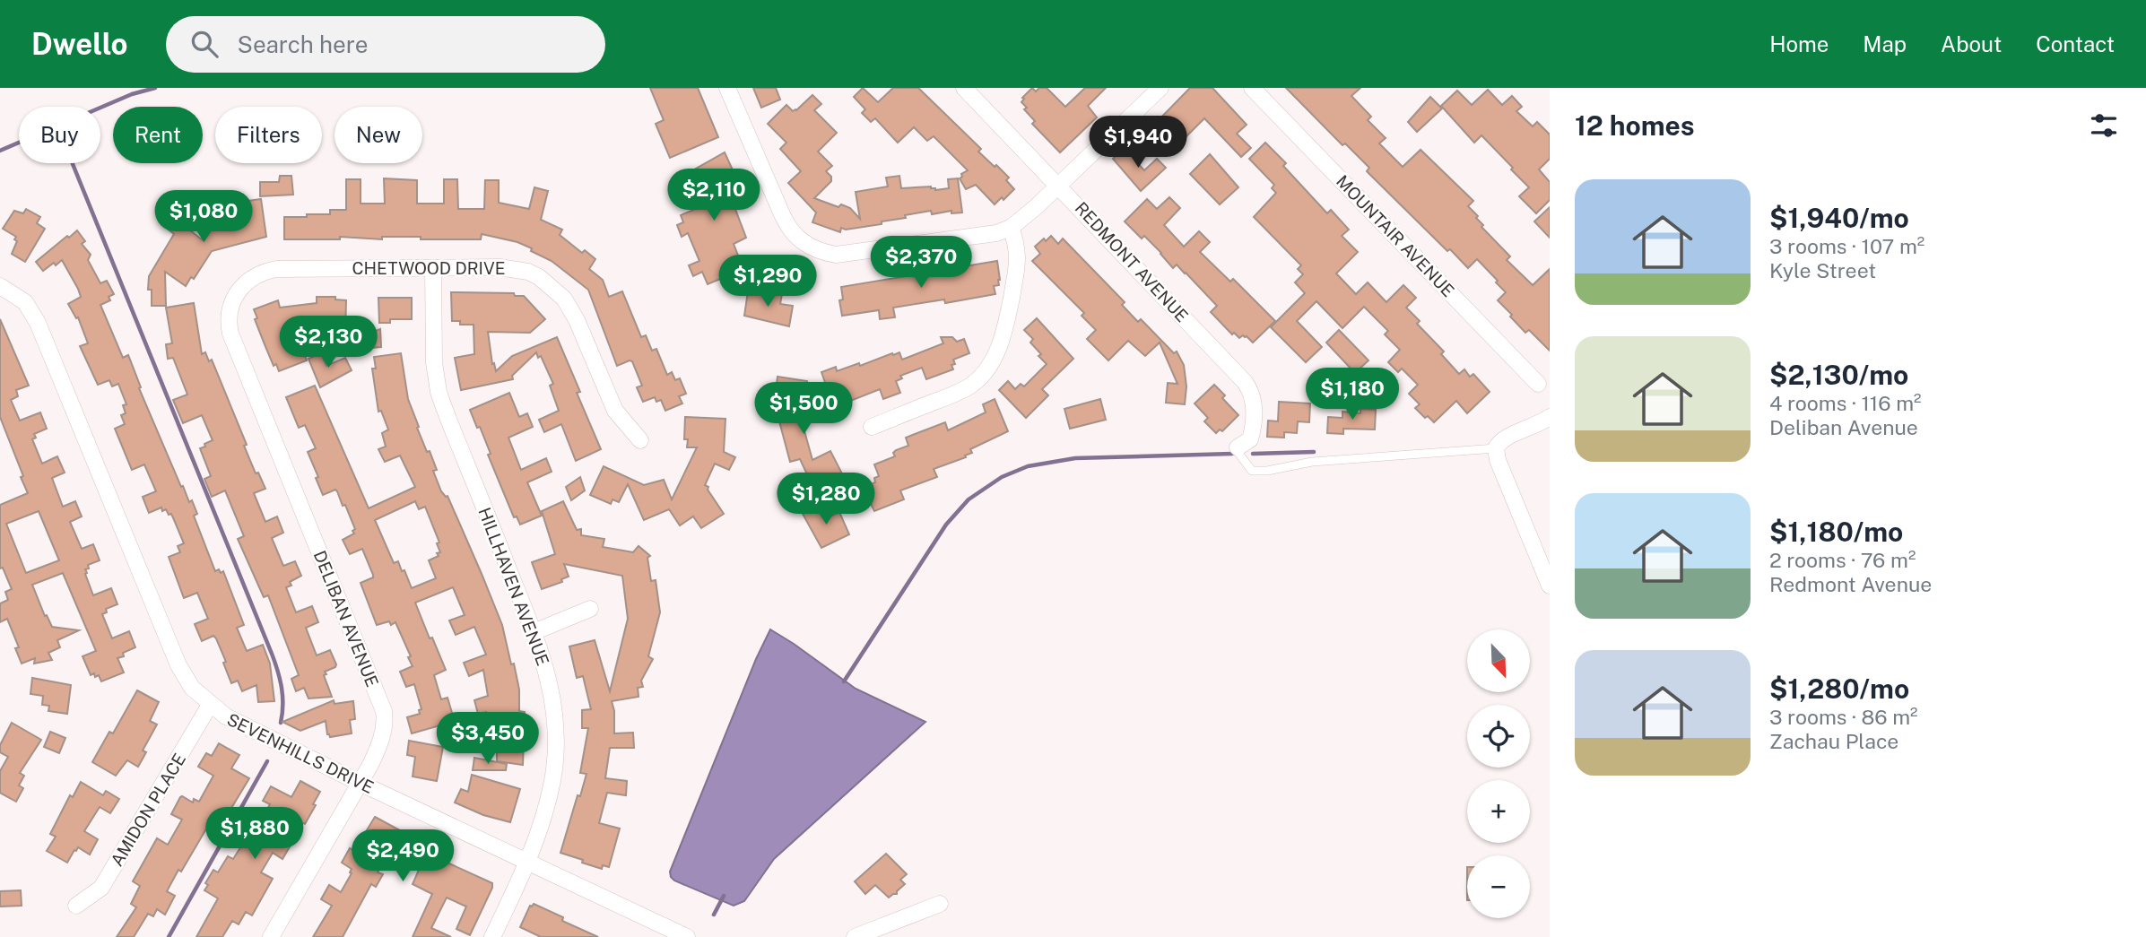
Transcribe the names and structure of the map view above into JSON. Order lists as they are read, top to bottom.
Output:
{
  "streets": {
    "street": [
      "MOUNTAIR AVENUE",
      "REDMONT AVENUE",
      "CHETWOOD DRIVE",
      "HILLHAVEN AVENUE",
      "DELIBAN AVENUE",
      "SEVENHILLS DRIVE",
      "AMIDON PLACE"
    ]
  },
  "crossings": [
    ["CHETWOOD DRIVE", "HILLHAVEN AVENUE"],
    ["CHETWOOD DRIVE", "DELIBAN AVENUE"],
    ["HILLHAVEN AVENUE", "SEVENHILLS DRIVE"],
    ["DELIBAN AVENUE", "SEVENHILLS DRIVE"],
    ["SEVENHILLS DRIVE", "AMIDON PLACE"]
  ],
  "north": "bottom right",
  "page": {
    "header": "Dwello",
    "search": "Search here",
    "nav": [
      "Home",
      "Map",
      "About",
      "Contact"
    ],
    "heading": "12 homes",
    "chip": [
      "Buy",
      "Rent",
      "Filters",
      "New"
    ],
    "price": [
      "$1,940",
      "$2,110",
      "$1,080",
      "$2,370",
      "$1,290",
      "$2,130",
      "$1,180",
      "$1,500",
      "$1,280",
      "$3,450",
      "$1,880",
      "$2,490"
    ],
    "list": [
      {
        "name": "$1,940/mo",
        "note": "3 rooms · 107 m² · Kyle Street"
      },
      {
        "name": "$2,130/mo",
        "note": "4 rooms · 116 m² · Deliban Avenue"
      },
      {
        "name": "$1,180/mo",
        "note": "2 rooms · 76 m² · Redmont Avenue"
      },
      {
        "name": "$1,280/mo",
        "note": "3 rooms · 86 m² · Zachau Place"
      }
    ],
    "map_buttons": ["+", "−"]
  }
}
